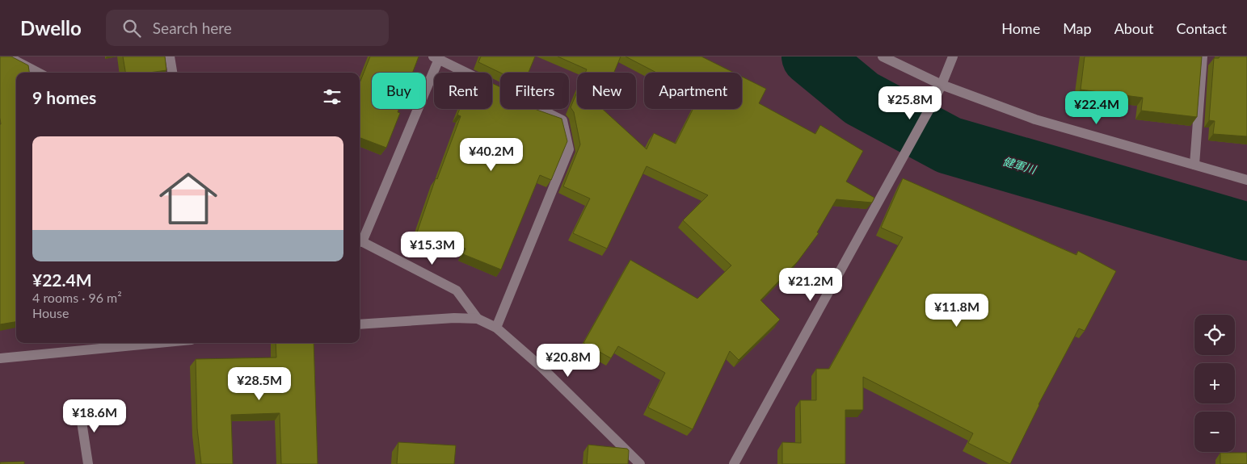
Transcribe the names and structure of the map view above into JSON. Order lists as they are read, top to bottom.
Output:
{
  "water": ["健軍川"],
  "page": {
    "header": "Dwello",
    "search": "Search here",
    "nav": [
      "Home",
      "Map",
      "About",
      "Contact"
    ],
    "chip": [
      "Buy",
      "Rent",
      "Filters",
      "New",
      "Apartment"
    ],
    "heading": "9 homes",
    "price": [
      "¥25.8M",
      "¥22.4M",
      "¥40.2M",
      "¥15.3M",
      "¥21.2M",
      "¥11.8M",
      "¥20.8M",
      "¥28.5M",
      "¥18.6M"
    ],
    "list": [
      {
        "name": "¥22.4M",
        "note": "4 rooms · 96 m² · House"
      }
    ],
    "map_buttons": ["+", "−"]
  }
}
